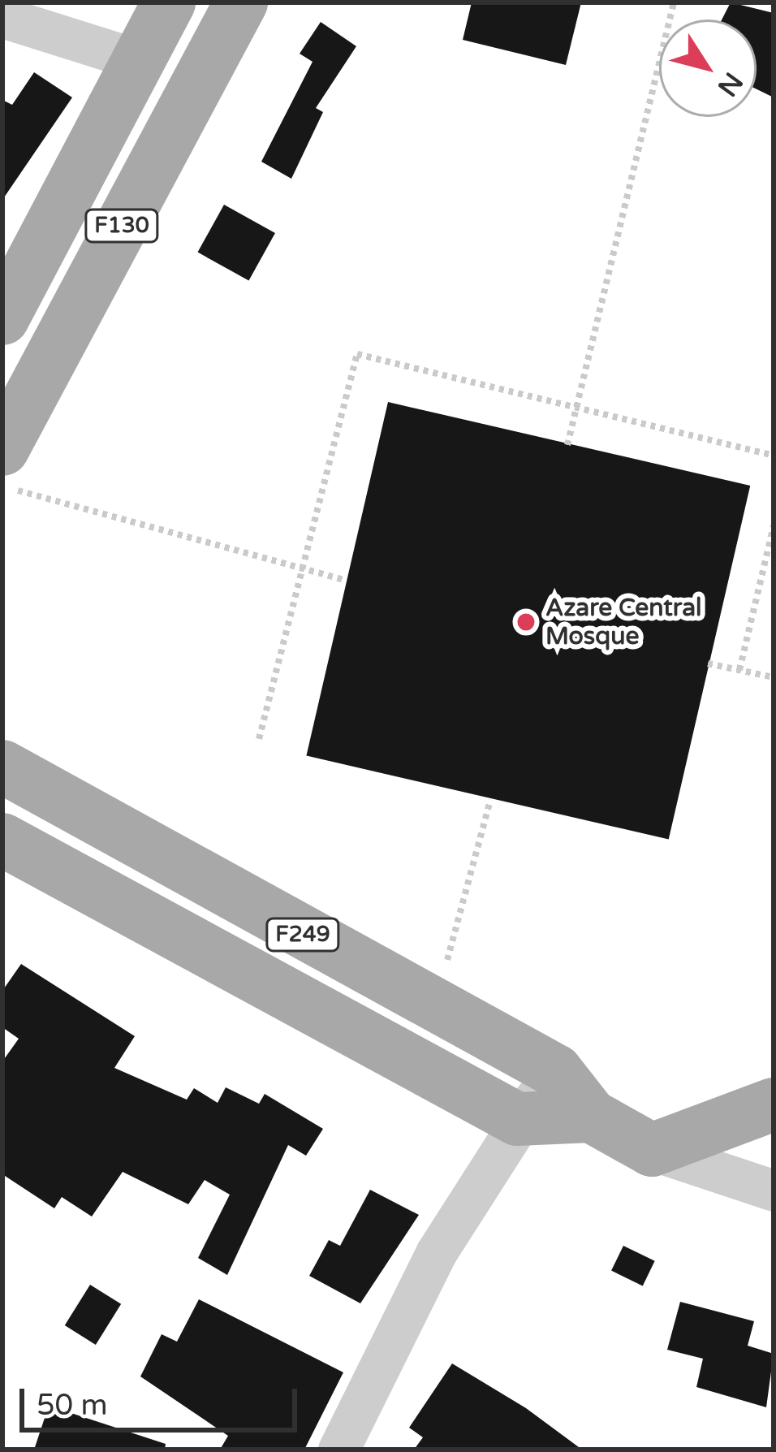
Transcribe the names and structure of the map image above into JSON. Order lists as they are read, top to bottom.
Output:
{
  "streets": {
    "main road": ["F130", "F249"]
  },
  "places": ["Azare Central Mosque"],
  "scale_bar": "50 m",
  "north": "bottom right"
}
